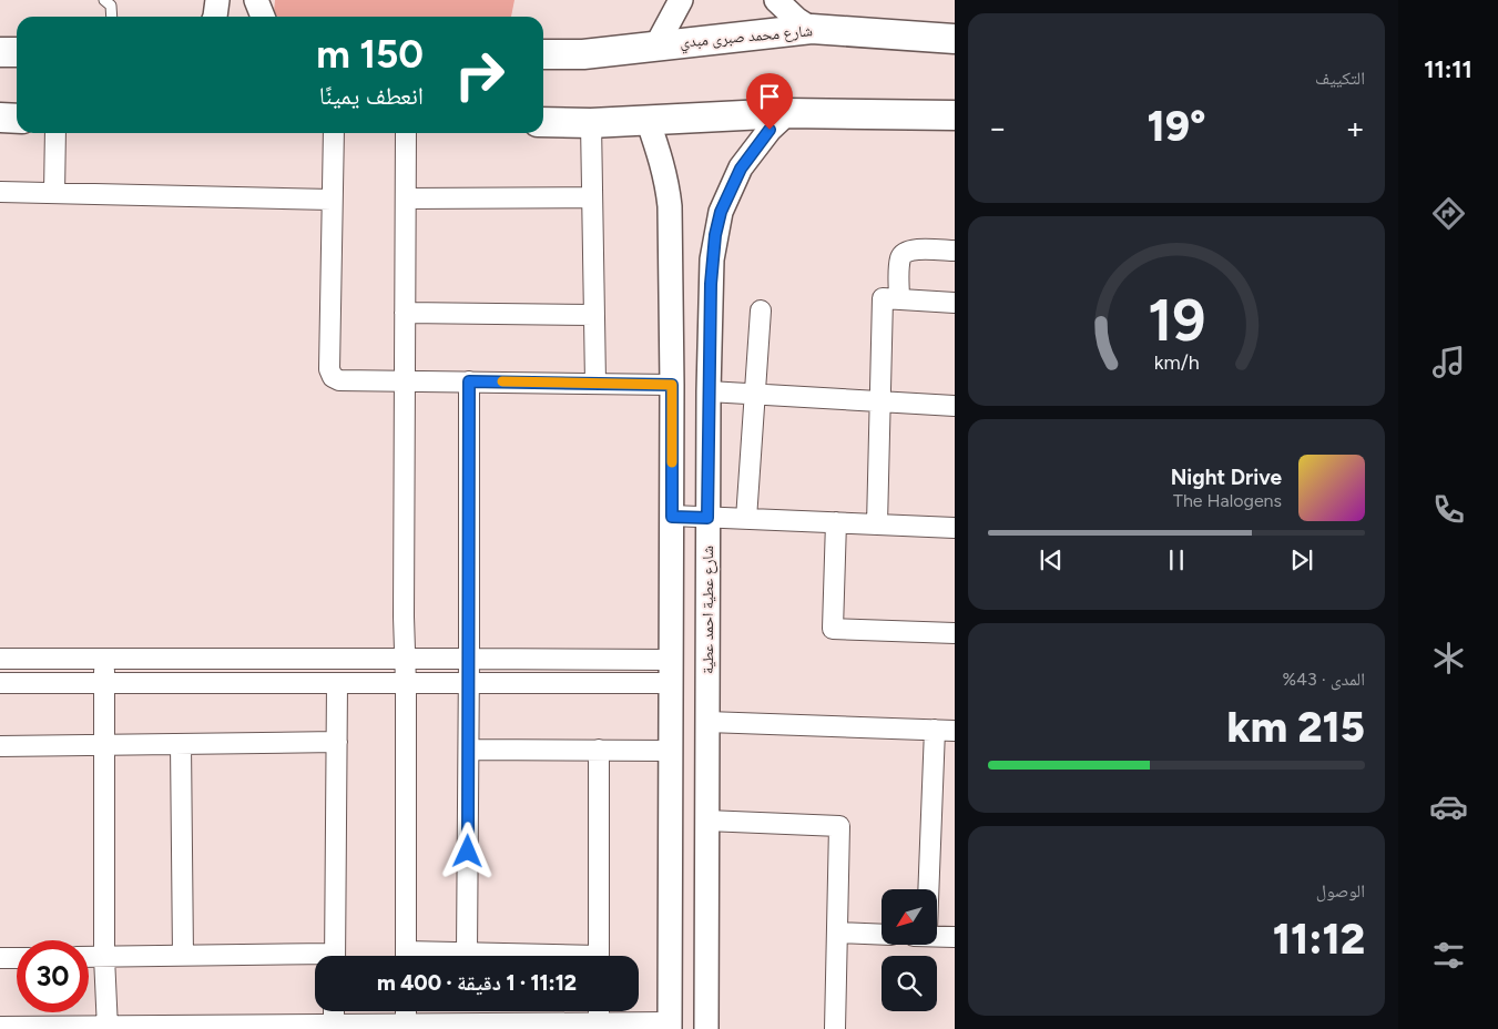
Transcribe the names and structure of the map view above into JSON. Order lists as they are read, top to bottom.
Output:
{
  "streets": {
    "main road": ["شارع محمد صبرى مبدي"],
    "street": ["شارع عطية احمد عطية"]
  },
  "north": "bottom left",
  "page": {
    "tabs": "11:11",
    "tile": [
      "التكييف",
      ["المدى · 43%", "215 km"],
      ["الوصول", "11:12"]
    ],
    "turn": ["150 m", "انعطف يمينًا"],
    "heat": ["−", "19°", "+"],
    "song": ["Night Drive", "The Halogens"],
    "limit": "30",
    "trip": "11:12 · 1 دقيقة · 400 m",
    "gauge": ["19", "km/h"]
  }
}
